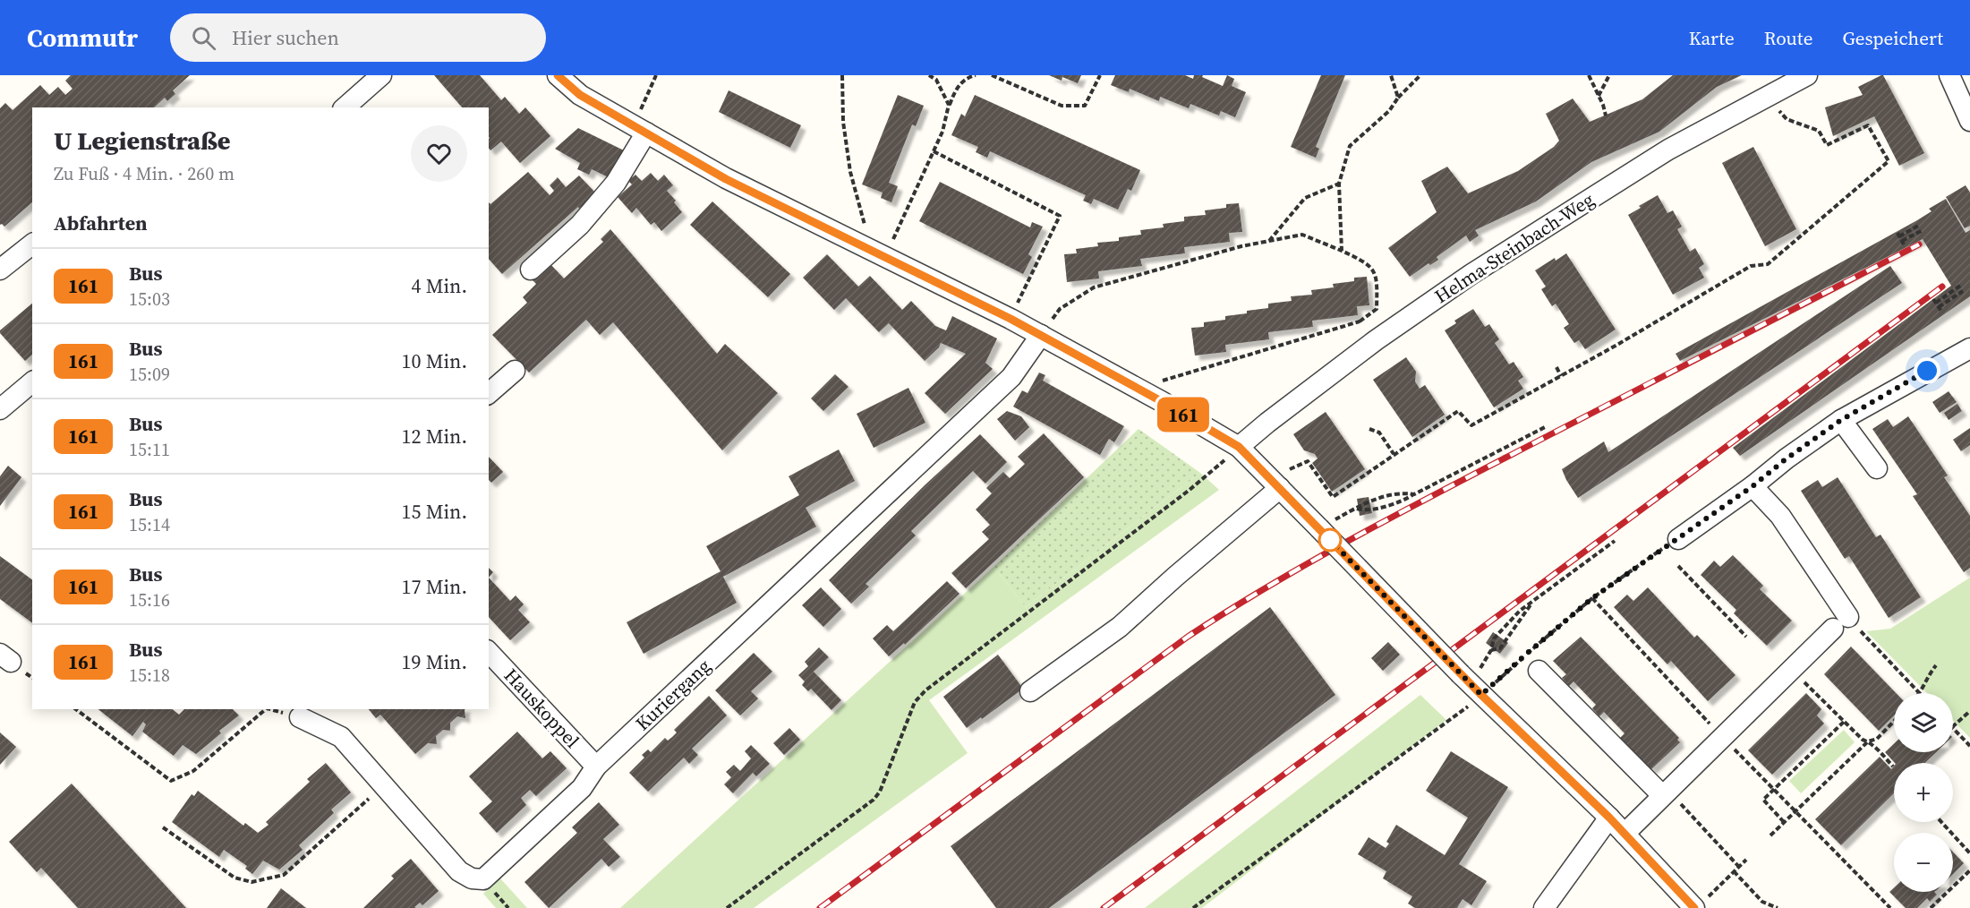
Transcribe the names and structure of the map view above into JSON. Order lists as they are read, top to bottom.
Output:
{
  "streets": {
    "street": ["Helma-Steinbach-Weg", "Kuriergang", "Hauskoppel"]
  },
  "crossings": [
    ["Kuriergang", "Hauskoppel"]
  ],
  "lines": ["bus line 161"],
  "page": {
    "header": "Commutr",
    "search": "Hier suchen",
    "nav": ["Karte", "Route", "Gespeichert"],
    "on_map": "161",
    "heading": [
      ["U Legienstraße", "Zu Fuß · 4 Min. · 260 m"],
      "Abfahrten"
    ],
    "list": [
      {
        "mark": "161",
        "name": "Bus",
        "note": "15:03",
        "value": "4 Min."
      },
      {
        "mark": "161",
        "name": "Bus",
        "note": "15:09",
        "value": "10 Min."
      },
      {
        "mark": "161",
        "name": "Bus",
        "note": "15:11",
        "value": "12 Min."
      },
      {
        "mark": "161",
        "name": "Bus",
        "note": "15:14",
        "value": "15 Min."
      },
      {
        "mark": "161",
        "name": "Bus",
        "note": "15:16",
        "value": "17 Min."
      },
      {
        "mark": "161",
        "name": "Bus",
        "note": "15:18",
        "value": "19 Min."
      }
    ],
    "map_buttons": ["+", "−"]
  }
}
